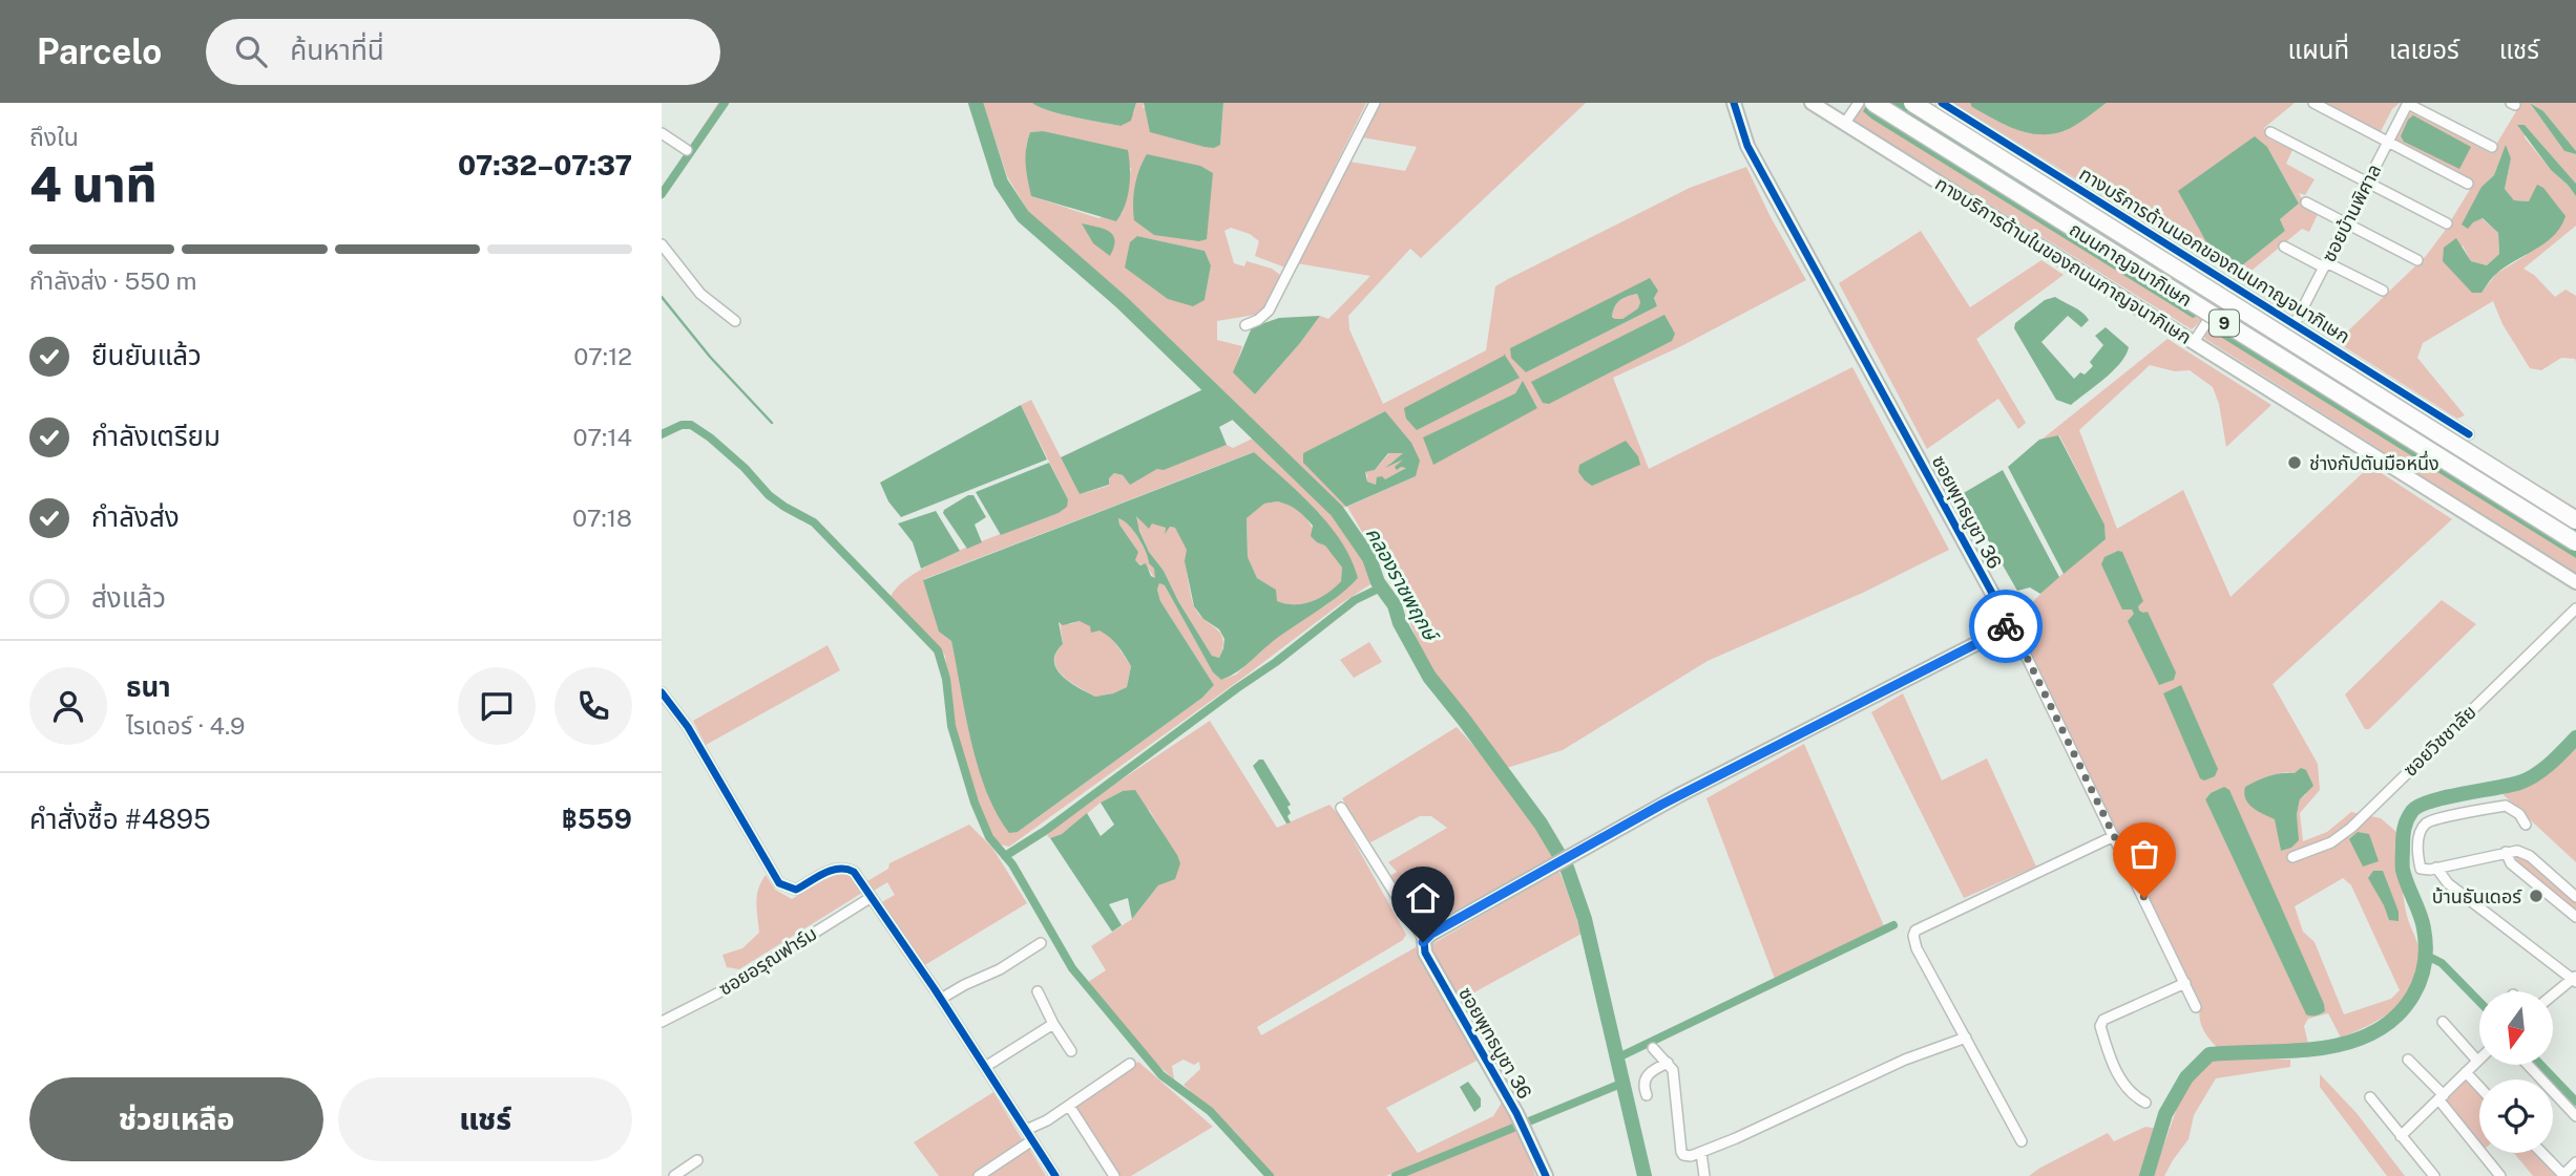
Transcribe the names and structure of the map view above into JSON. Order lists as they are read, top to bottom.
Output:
{
  "streets": {
    "highway": ["ถนนกาญจนาภิเษก", "9"],
    "street": [
      "ซอยบ้านพิศาล",
      "ทางบริการด้านนอกของถนนกาญจนาภิเษก",
      "ทางบริการด้านในของถนนกาญจนาภิเษก",
      "ซอยพุทธบูชา 36",
      "ซอยวิชชาลัย",
      "ซอยอรุณฟาร์ม"
    ]
  },
  "crossings": [
    ["ซอยบ้านพิศาล", "ทางบริการด้านนอกของถนนกาญจนาภิเษก"]
  ],
  "water": ["คลองราชพฤกษ์"],
  "places": ["ช่างกัปตันมือหนึ่ง", "บ้านธันเดอร์"],
  "north": "bottom",
  "page": {
    "header": "Parcelo",
    "search": "ค้นหาที่นี่",
    "nav": ["แผนที่", "เลเยอร์", "แชร์"],
    "heading": ["4 นาที", "ถึงใน", "07:32–07:37"],
    "panel": [
      "ธนา",
      "ไรเดอร์ · 4.9",
      "คำสั่งซื้อ #4895",
      "฿559"
    ],
    "bar": "กำลังส่ง · 550 m",
    "list": [
      ["ยืนยันแล้ว", "07:12"],
      ["กำลังเตรียม", "07:14"],
      ["กำลังส่ง", "07:18"],
      "ส่งแล้ว"
    ],
    "buttons": ["ช่วยเหลือ", "แชร์"]
  }
}
